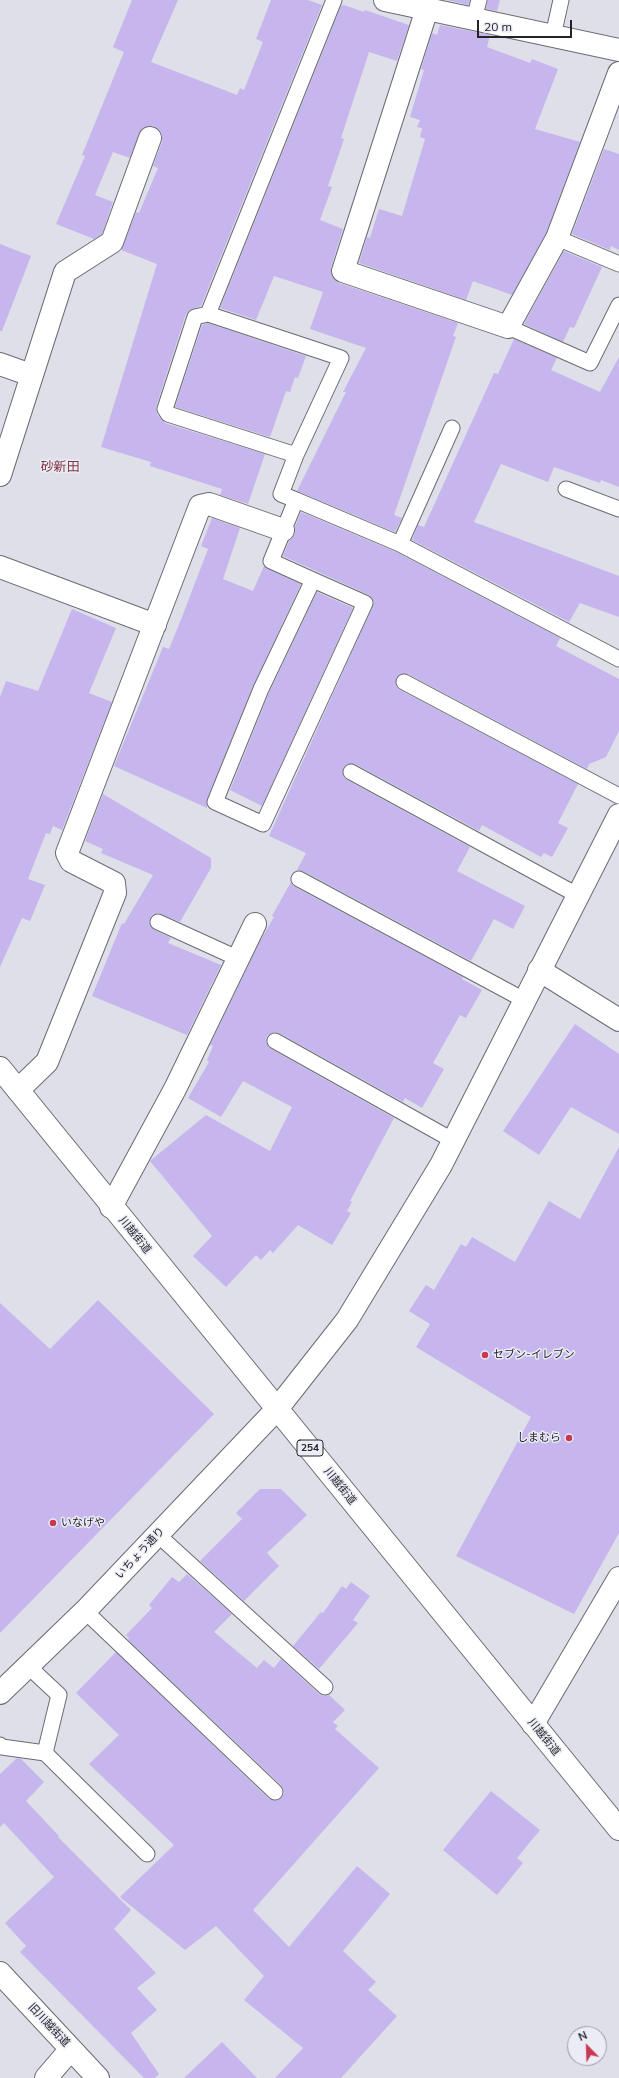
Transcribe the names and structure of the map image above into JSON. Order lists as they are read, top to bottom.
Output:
{
  "streets": {
    "main road": [
      "川越街道",
      "254",
      "いちょう通り",
      "旧川越街道"
    ]
  },
  "crossings": [
    ["川越街道", "いちょう通り"]
  ],
  "districts": ["砂新田"],
  "places": ["セブン-イレブン", "しまむら", "いなげや"],
  "scale_bar": "20 m",
  "north": "top left"
}
